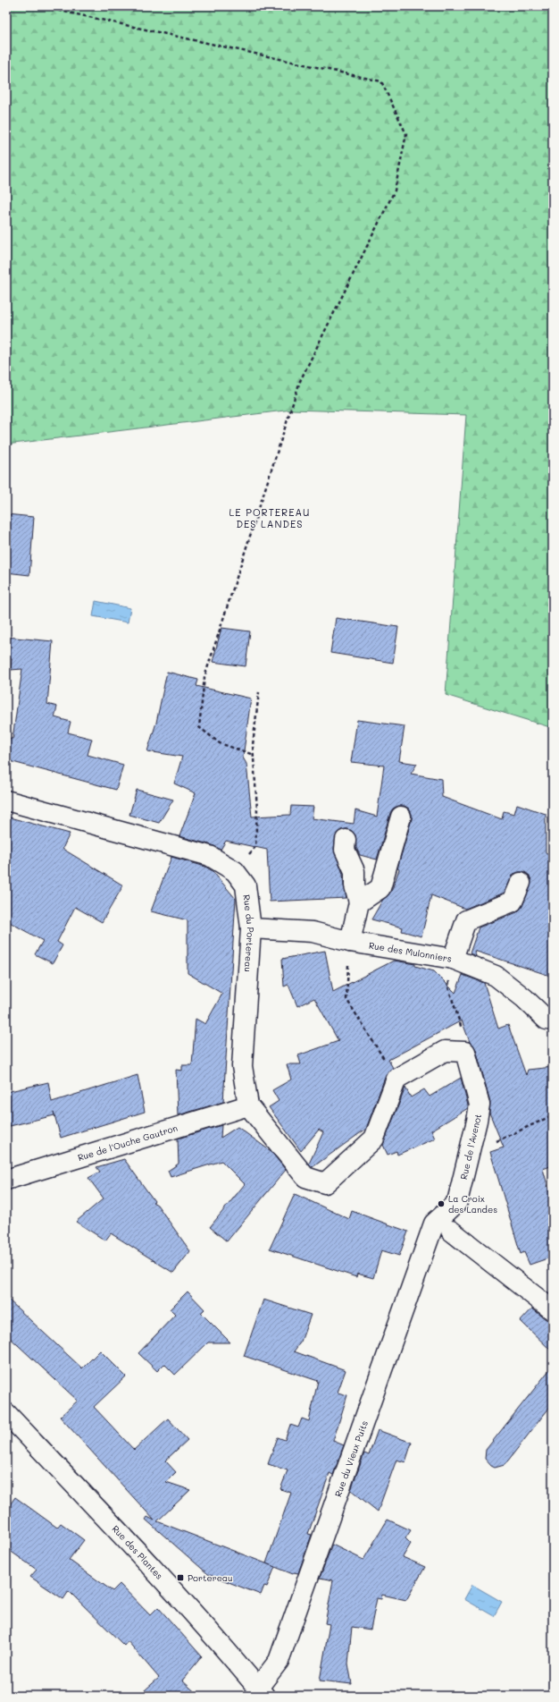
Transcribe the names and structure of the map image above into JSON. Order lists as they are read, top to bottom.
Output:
{
  "streets": {
    "street": [
      "Rue du Portereau",
      "Rue des Mulonniers",
      "Rue de l'Ouche Gautron",
      "Rue de l'Avenot",
      "Rue du Vieux Puits",
      "Rue des Plantes"
    ]
  },
  "crossings": [
    ["Rue du Portereau", "Rue des Mulonniers"],
    ["Rue du Portereau", "Rue de l'Ouche Gautron"],
    ["Rue de l'Avenot", "Rue du Vieux Puits"],
    ["Rue du Vieux Puits", "Rue des Plantes"]
  ],
  "districts": ["LE PORTEREAU DES LANDES"],
  "places": {
    "other": ["La Croix des Landes"],
    "transit": ["Portereau"]
  }
}
